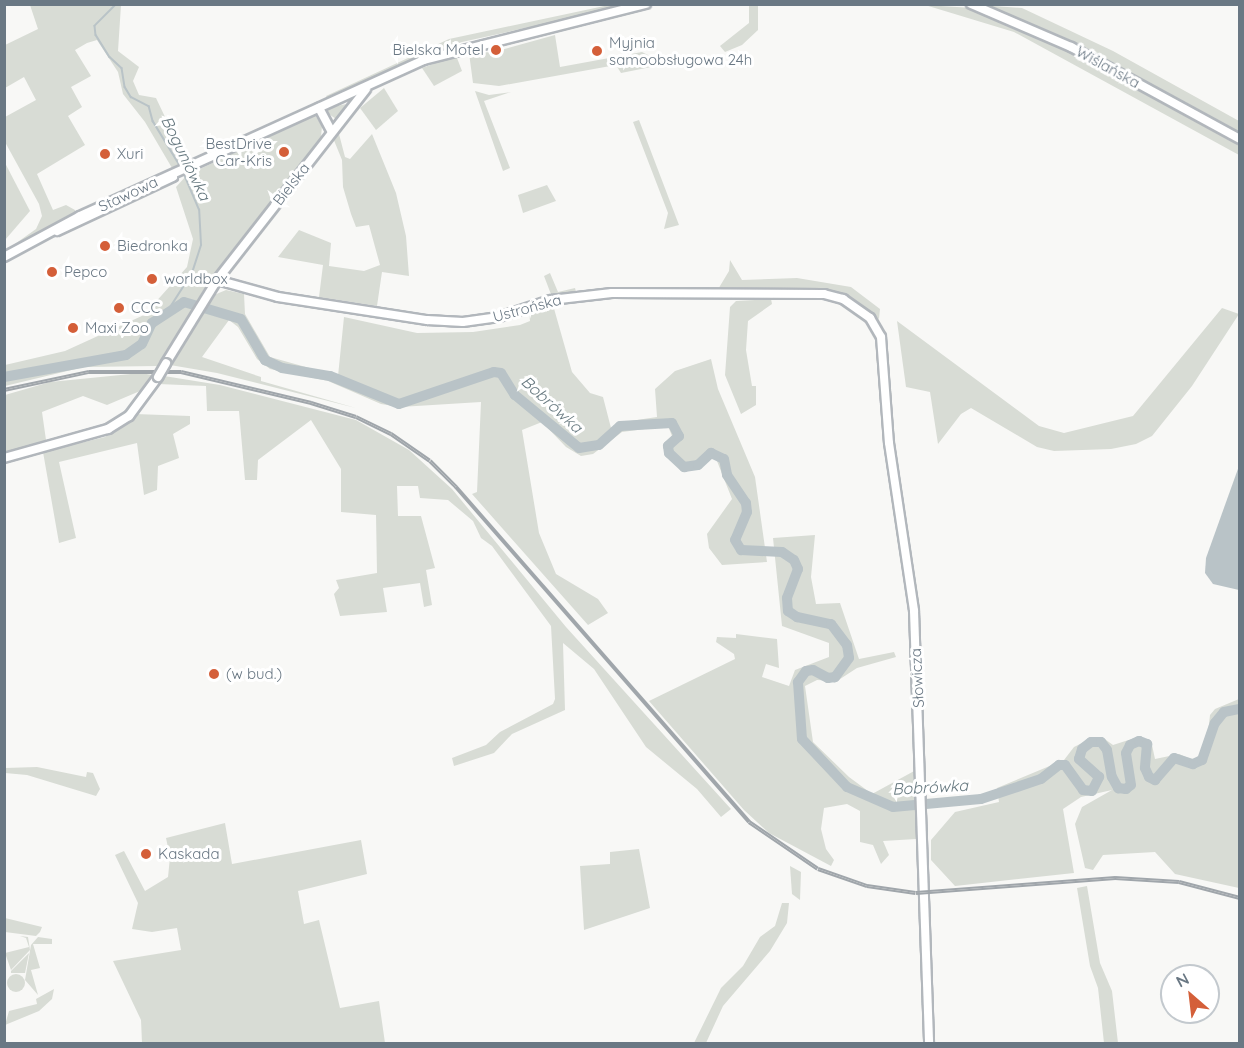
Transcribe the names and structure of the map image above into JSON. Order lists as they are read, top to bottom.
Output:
{
  "streets": {
    "street": [
      "Wiślańska",
      "Bielska",
      "Stawowa",
      "Ustrońska",
      "Słowicza"
    ]
  },
  "crossings": [
    ["Bielska", "Ustrońska"],
    ["Ustrońska", "Słowicza"]
  ],
  "water": ["Boguniówka", "Bobrówka"],
  "places": [
    "Bielska Motel",
    "Myjnia samoobsługowa 24h",
    "BestDrive Car-Kris",
    "Xuri",
    "Biedronka",
    "Pepco",
    "worldbox",
    "CCC",
    "Maxi Zoo",
    "(w bud.)",
    "Kaskada"
  ],
  "north": "top left"
}
